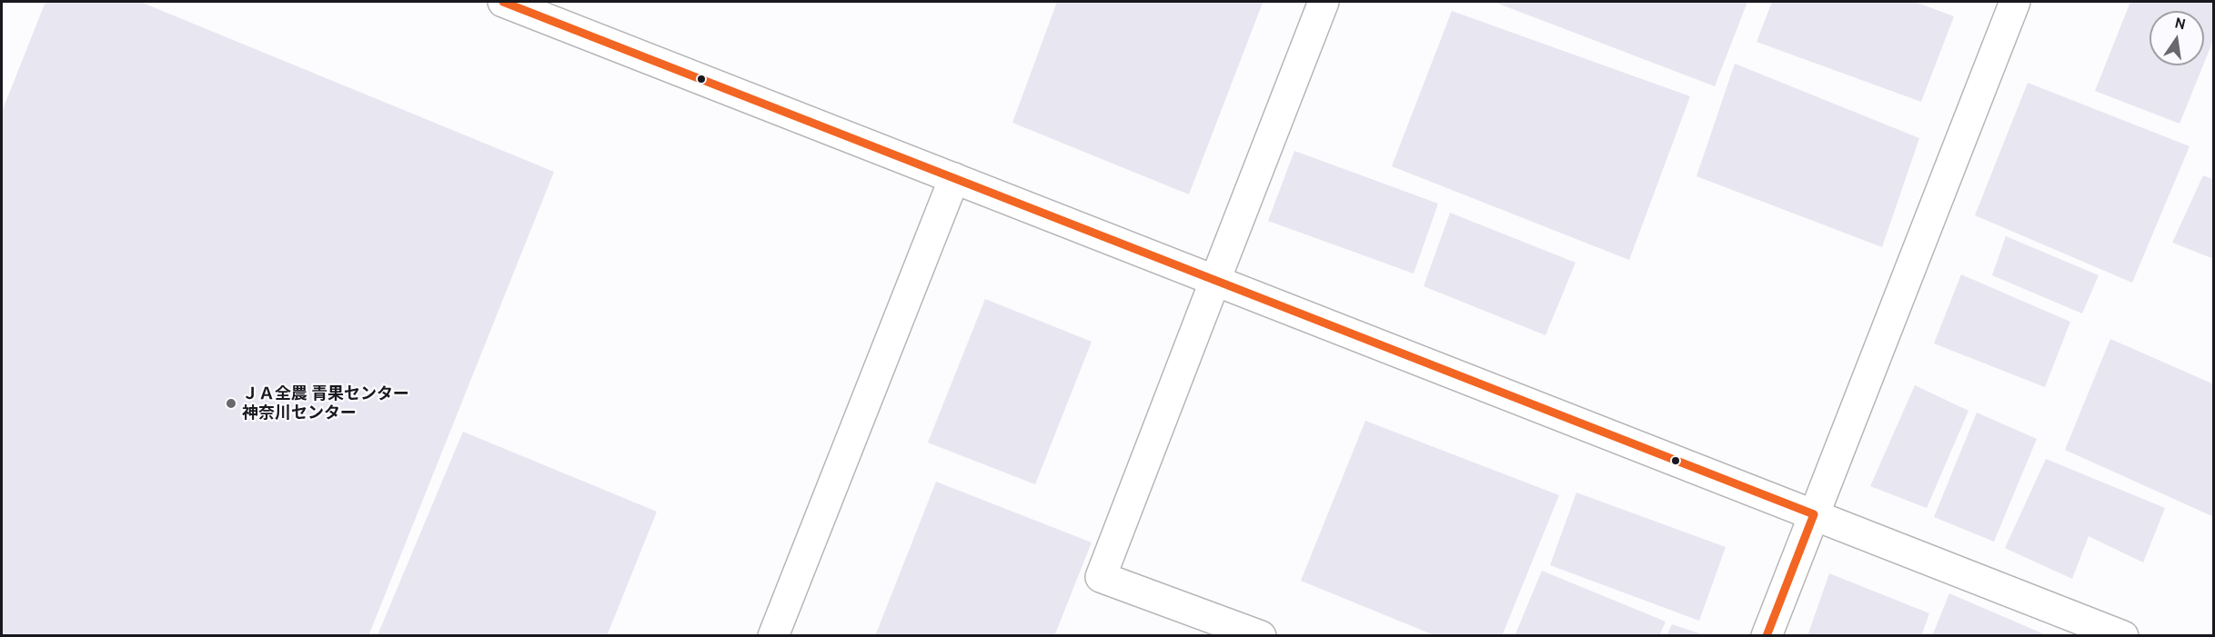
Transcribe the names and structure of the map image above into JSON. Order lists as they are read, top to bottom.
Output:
{
  "places": ["ＪＡ全農 青果センター 神奈川センター"],
  "north": "top"
}
